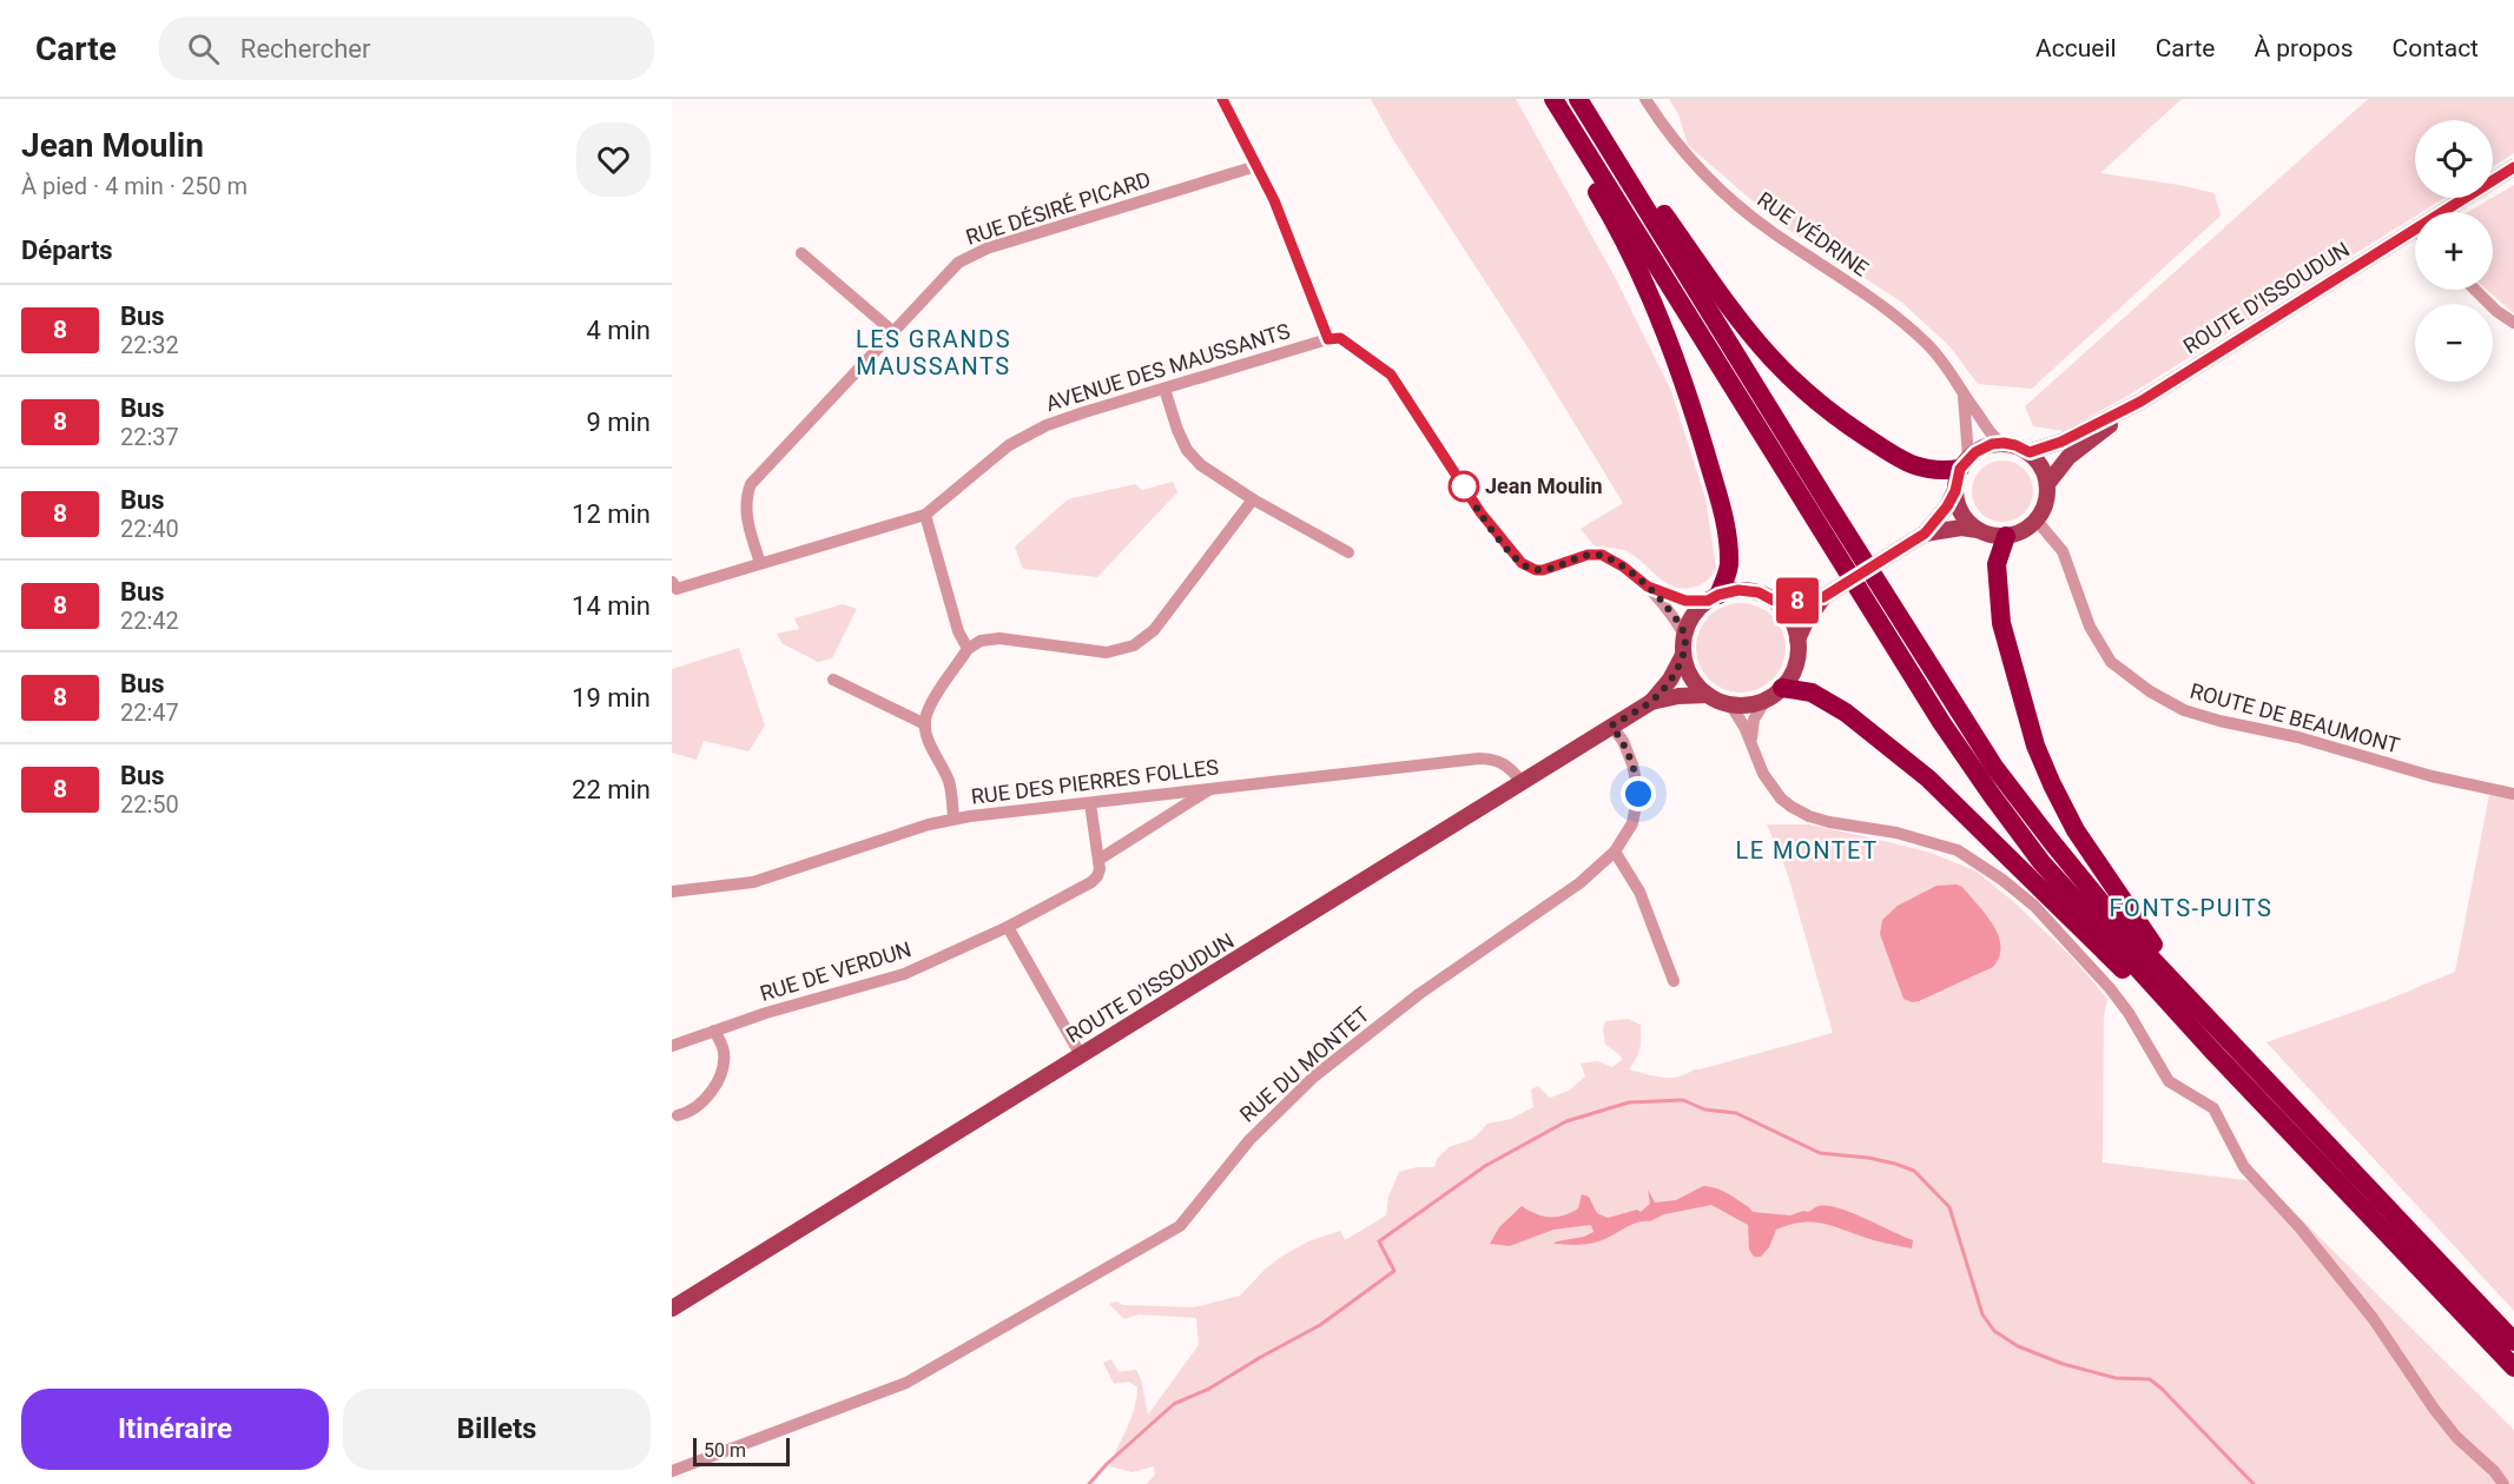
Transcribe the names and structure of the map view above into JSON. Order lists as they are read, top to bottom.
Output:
{
  "streets": {
    "main road": ["ROUTE D'ISSOUDUN"],
    "street": [
      "RUE DÉSIRÉ PICARD",
      "RUE VÉDRINE",
      "AVENUE DES MAUSSANTS",
      "ROUTE DE BEAUMONT",
      "RUE DES PIERRES FOLLES",
      "RUE DE VERDUN",
      "RUE DU MONTET"
    ]
  },
  "crossings": [
    ["RUE DÉSIRÉ PICARD", "AVENUE DES MAUSSANTS"],
    ["RUE VÉDRINE", "ROUTE D'ISSOUDUN"],
    ["RUE VÉDRINE", "ROUTE DE BEAUMONT"],
    ["ROUTE D'ISSOUDUN", "ROUTE DE BEAUMONT"],
    ["ROUTE D'ISSOUDUN", "RUE DES PIERRES FOLLES"],
    ["ROUTE D'ISSOUDUN", "RUE DU MONTET"],
    ["RUE DES PIERRES FOLLES", "RUE DE VERDUN"]
  ],
  "districts": ["LES GRANDS MAUSSANTS", "LE MONTET", "FONTS-PUITS"],
  "places": ["Jean Moulin"],
  "lines": ["bus line 8"],
  "scale_bar": "50 m",
  "page": {
    "header": "Carte",
    "search": "Rechercher",
    "nav": [
      "Accueil",
      "Carte",
      "À propos",
      "Contact"
    ],
    "heading": [
      ["Jean Moulin", "À pied · 4 min · 250 m"],
      "Départs"
    ],
    "on_map": "8",
    "map_buttons": ["+", "−"],
    "list": [
      {
        "mark": "8",
        "name": "Bus",
        "note": "22:32",
        "value": "4 min"
      },
      {
        "mark": "8",
        "name": "Bus",
        "note": "22:37",
        "value": "9 min"
      },
      {
        "mark": "8",
        "name": "Bus",
        "note": "22:40",
        "value": "12 min"
      },
      {
        "mark": "8",
        "name": "Bus",
        "note": "22:42",
        "value": "14 min"
      },
      {
        "mark": "8",
        "name": "Bus",
        "note": "22:47",
        "value": "19 min"
      },
      {
        "mark": "8",
        "name": "Bus",
        "note": "22:50",
        "value": "22 min"
      }
    ],
    "buttons": ["Itinéraire", "Billets"],
    "scale": "50 m"
  }
}
